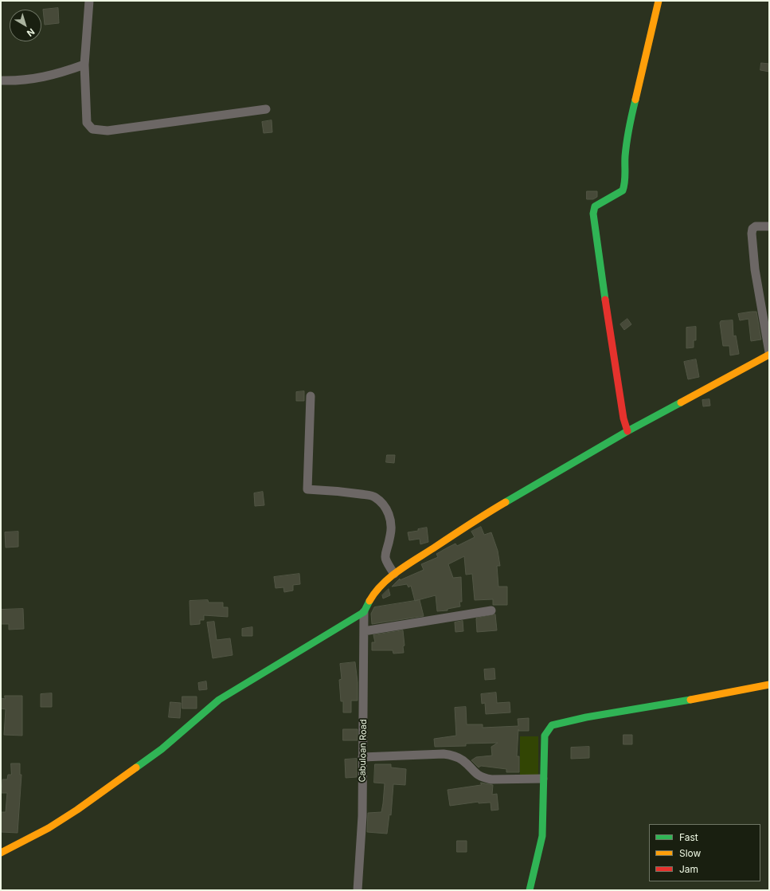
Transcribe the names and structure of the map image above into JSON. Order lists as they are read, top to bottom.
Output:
{
  "streets": {
    "street": ["Cabuloan Road"]
  },
  "legend": ["Fast", "Slow", "Jam"],
  "north": "bottom right"
}
